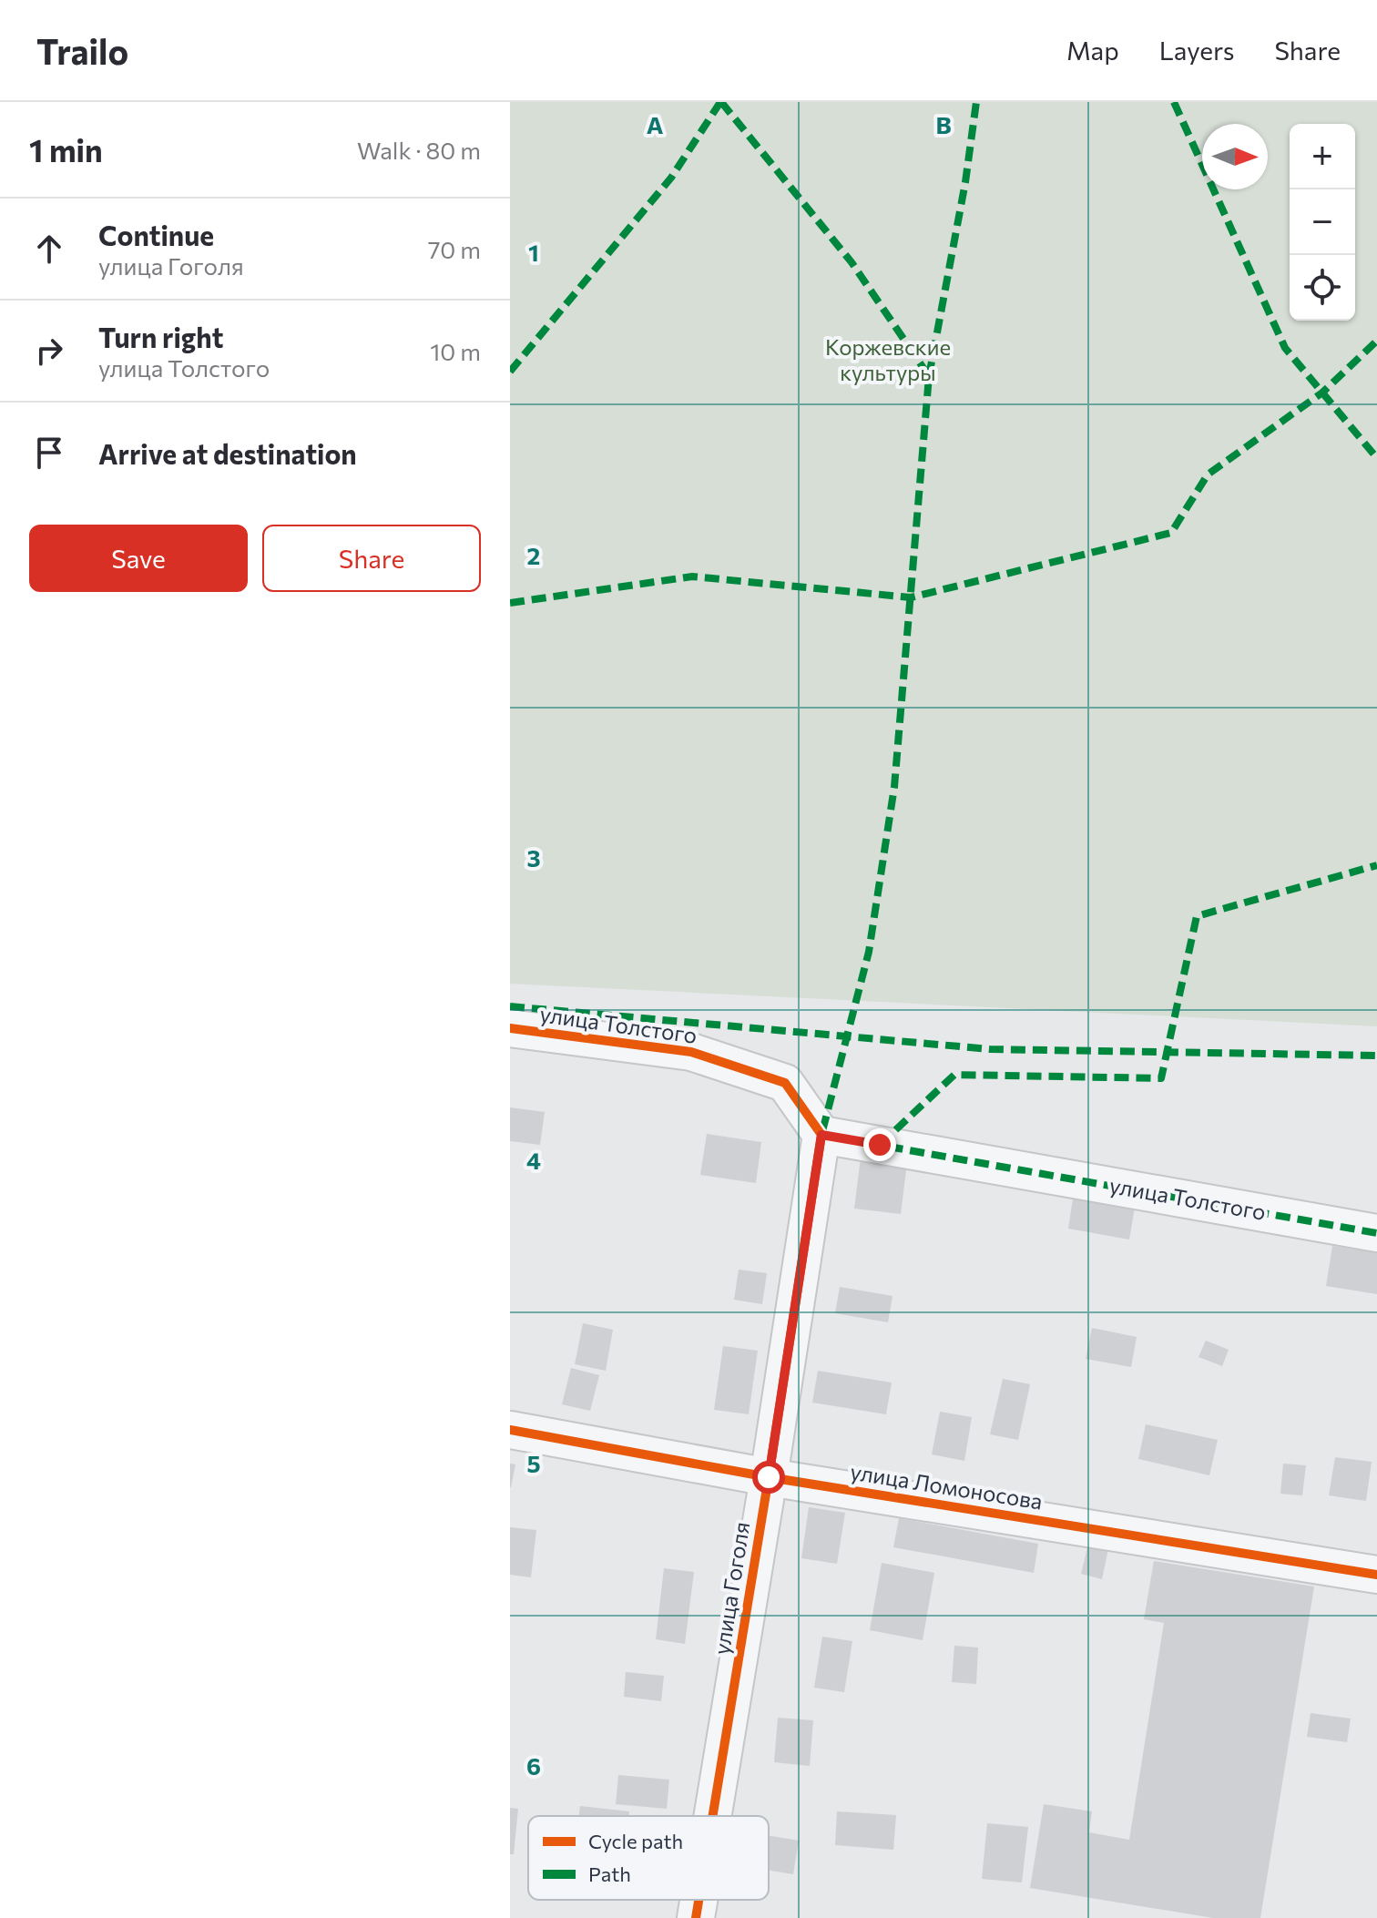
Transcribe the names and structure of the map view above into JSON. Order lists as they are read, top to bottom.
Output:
{
  "streets": {
    "street": ["улица Толстого", "улица Ломоносова", "улица Гоголя"]
  },
  "crossings": [
    ["улица Толстого", "улица Гоголя"],
    ["улица Ломоносова", "улица Гоголя"]
  ],
  "parks": ["Коржевские культуры"],
  "legend": ["Cycle path", "Path"],
  "north": "right",
  "page": {
    "header": "Trailo",
    "nav": ["Map", "Layers", "Share"],
    "heading": ["1 min", "Walk · 80 m"],
    "map_buttons": ["+", "−"],
    "list": [
      ["Continue", "улица Гоголя", "70 m"],
      ["Turn right", "улица Толстого", "10 m"],
      "Arrive at destination"
    ],
    "buttons": ["Save", "Share"]
  },
  "grid": {
    "columns": ["A", "B"],
    "rows": [
      "1",
      "2",
      "3",
      "4",
      "5",
      "6"
    ]
  }
}
